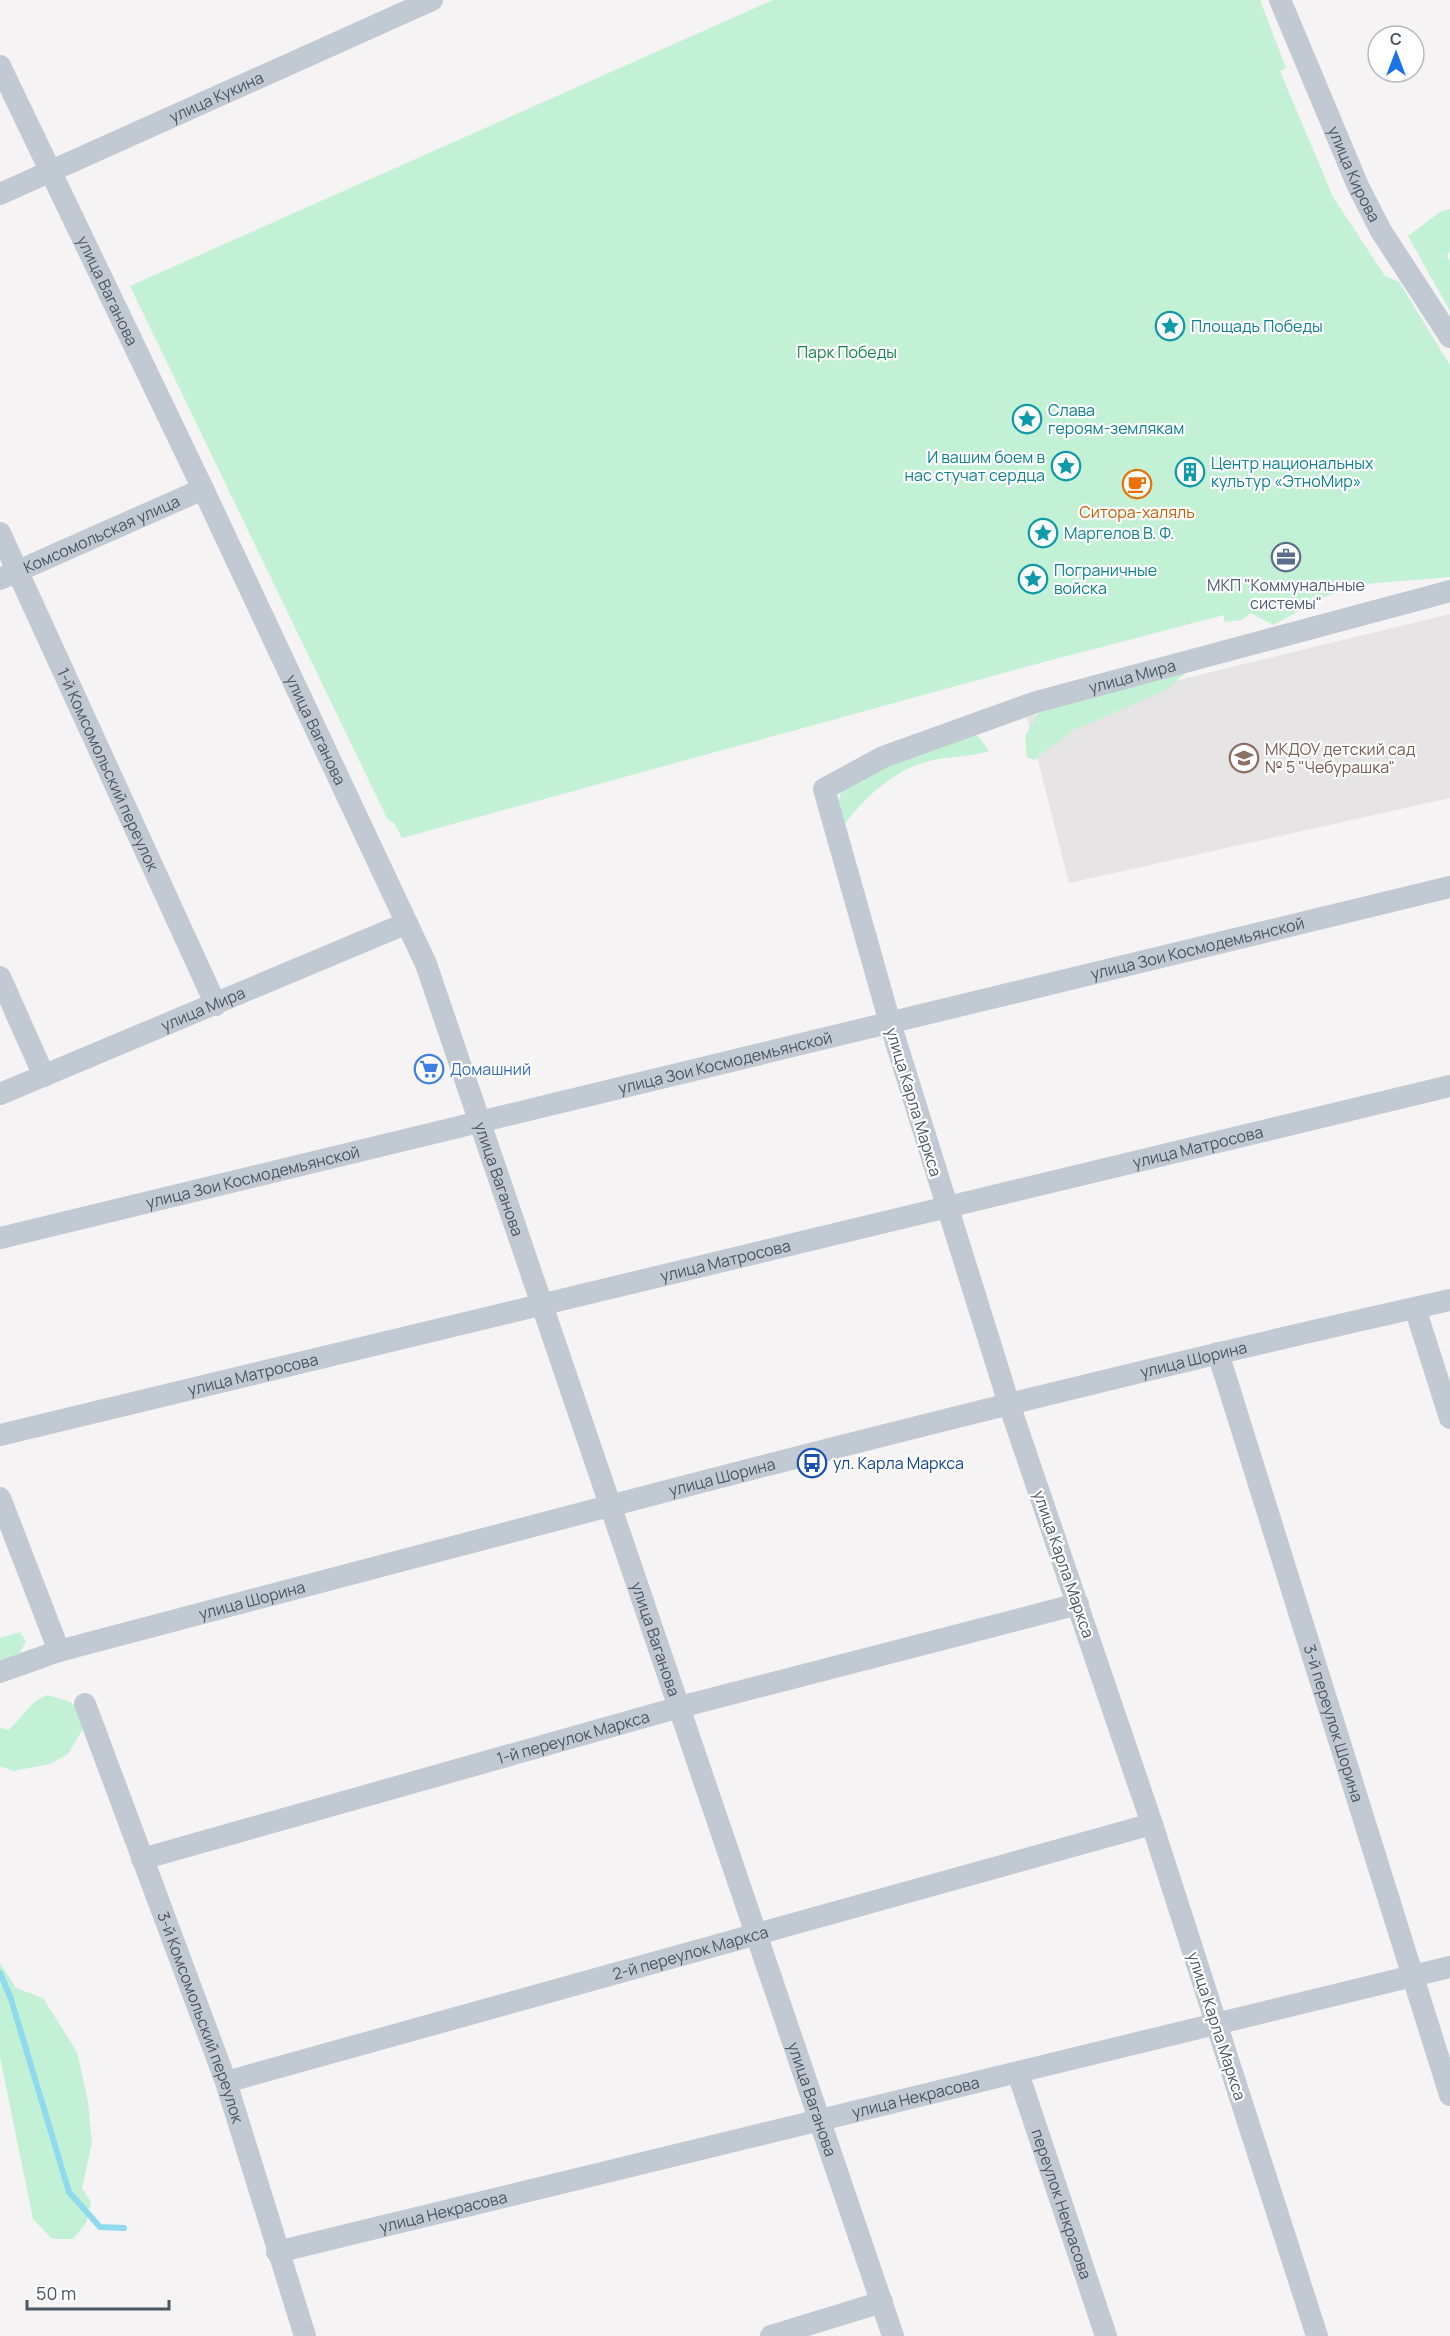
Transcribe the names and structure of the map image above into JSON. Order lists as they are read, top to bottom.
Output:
{
  "streets": {
    "street": [
      "улица Кукина",
      "улица Кирова",
      "улица Ваганова",
      "Комсомольская улица",
      "улица Мира",
      "1-й Комсомольский переулок",
      "улица Зои Космодемьянской",
      "улица Карла Маркса",
      "улица Матросова",
      "улица Шорина",
      "3-й переулок Шорина",
      "1-й переулок Маркса",
      "2-й переулок Маркса",
      "3-й Комсомольский переулок",
      "улица Некрасова",
      "переулок Некрасова"
    ]
  },
  "crossings": [
    ["улица Кукина", "улица Ваганова"],
    ["улица Ваганова", "Комсомольская улица"],
    ["улица Ваганова", "улица Мира"],
    ["улица Ваганова", "улица Зои Космодемьянской"],
    ["улица Ваганова", "улица Матросова"],
    ["улица Ваганова", "улица Шорина"],
    ["улица Ваганова", "1-й переулок Маркса"],
    ["улица Ваганова", "2-й переулок Маркса"],
    ["улица Ваганова", "улица Некрасова"],
    ["Комсомольская улица", "1-й Комсомольский переулок"],
    ["улица Мира", "1-й Комсомольский переулок"],
    ["улица Мира", "улица Карла Маркса"],
    ["улица Зои Космодемьянской", "улица Карла Маркса"],
    ["улица Карла Маркса", "улица Матросова"],
    ["улица Карла Маркса", "улица Шорина"],
    ["улица Карла Маркса", "1-й переулок Маркса"],
    ["улица Карла Маркса", "2-й переулок Маркса"],
    ["улица Карла Маркса", "улица Некрасова"],
    ["улица Шорина", "3-й переулок Шорина"],
    ["3-й переулок Шорина", "улица Некрасова"],
    ["1-й переулок Маркса", "3-й Комсомольский переулок"],
    ["2-й переулок Маркса", "3-й Комсомольский переулок"],
    ["3-й Комсомольский переулок", "улица Некрасова"],
    ["улица Некрасова", "переулок Некрасова"]
  ],
  "parks": ["Парк Победы"],
  "places": {
    "place": [
      "Площадь Победы",
      "Слава героям-землякам",
      "И вашим боем в нас стучат сердца",
      "Маргелов В. Ф.",
      "Пограничные войска"
    ],
    "building": ["Центр национальных культур «ЭтноМир»"],
    "cafe": ["Ситора-халяль"],
    "office": ["МКП \"Коммунальные системы\""],
    "school or university": ["МКДОУ детский сад № 5 \"Чебурашка\""],
    "supermarket": ["Домашний"],
    "bus stop": ["ул. Карла Маркса"]
  },
  "scale_bar": "50 m",
  "north": "top"
}
